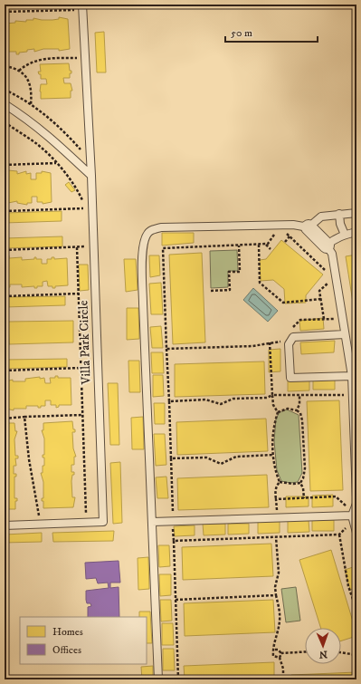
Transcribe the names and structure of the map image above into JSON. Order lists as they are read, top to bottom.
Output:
{
  "streets": {
    "lane": ["Villa Park Circle"]
  },
  "legend": ["Homes", "Offices"],
  "scale_bar": "50 m",
  "north": "bottom"
}
